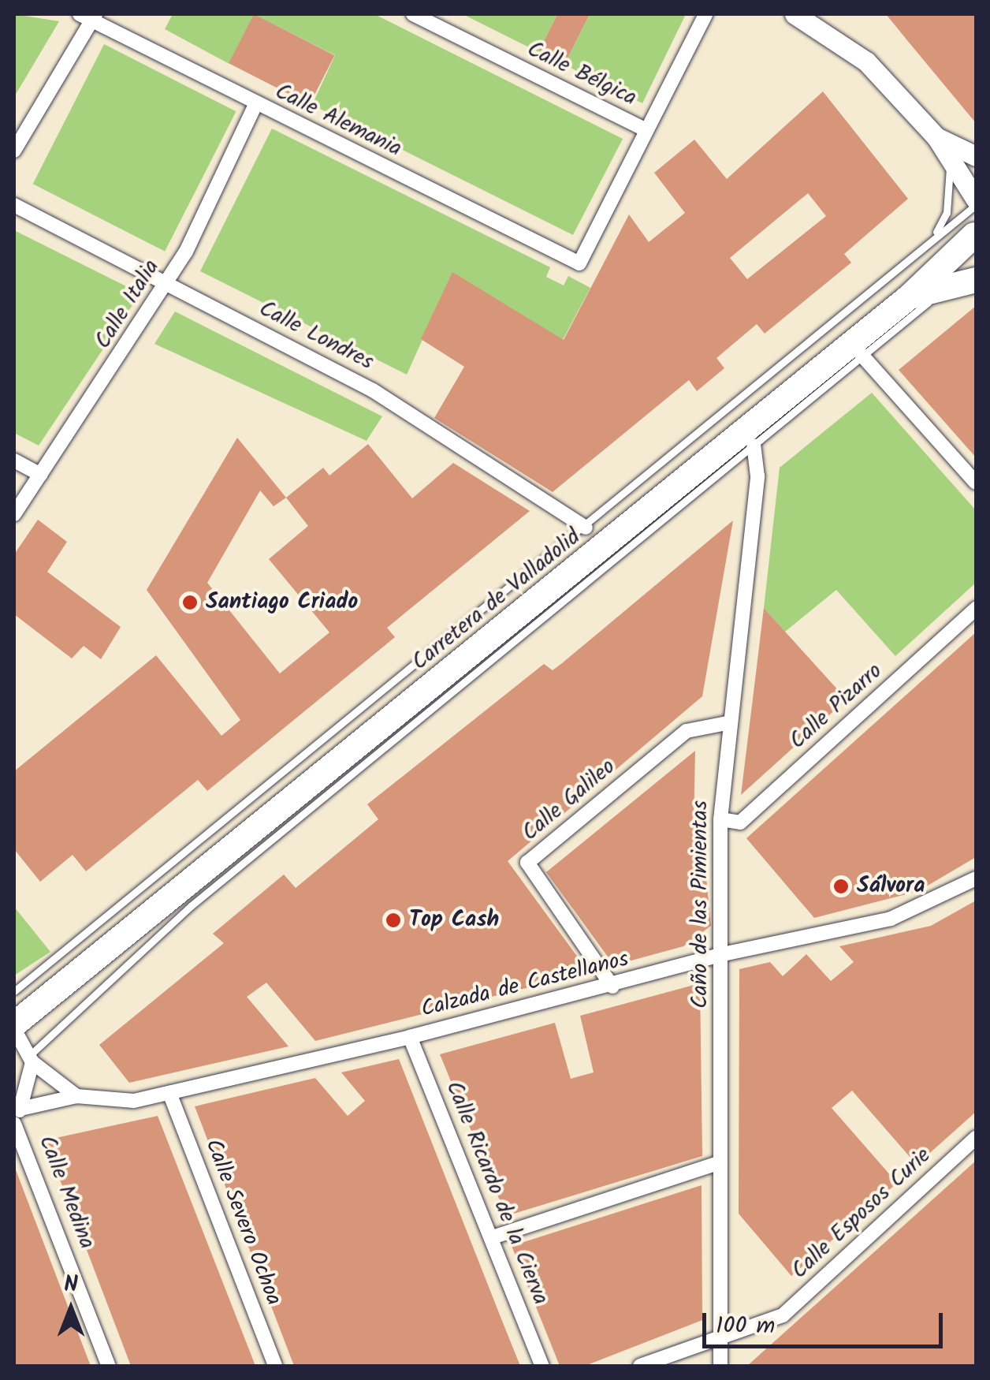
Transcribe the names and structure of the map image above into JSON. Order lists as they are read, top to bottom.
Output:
{
  "streets": {
    "highway": ["Carretera de Valladolid"],
    "street": [
      "Calle Bélgica",
      "Calle Alemania",
      "Calle Italia",
      "Calle Londres",
      "Calle Pizarro",
      "Calle Galileo",
      "Caño de las Pimientas",
      "Calzada de Castellanos",
      "Calle Medina",
      "Calle Ricardo de la Cierva",
      "Calle Esposos Curie",
      "Calle Severo Ochoa"
    ]
  },
  "crossings": [
    ["Calle Bélgica", "Calle Alemania"],
    ["Calle Alemania", "Calle Italia"],
    ["Calle Italia", "Calle Londres"],
    ["Calle Londres", "Carretera de Valladolid"],
    ["Carretera de Valladolid", "Caño de las Pimientas"],
    ["Calle Pizarro", "Caño de las Pimientas"],
    ["Calle Galileo", "Caño de las Pimientas"],
    ["Calle Galileo", "Calzada de Castellanos"],
    ["Caño de las Pimientas", "Calzada de Castellanos"],
    ["Caño de las Pimientas", "Calle Esposos Curie"],
    ["Calzada de Castellanos", "Calle Ricardo de la Cierva"],
    ["Calzada de Castellanos", "Calle Severo Ochoa"]
  ],
  "places": ["Santiago Criado", "Sálvora", "Top Cash"],
  "scale_bar": "100 m",
  "north": "top"
}
